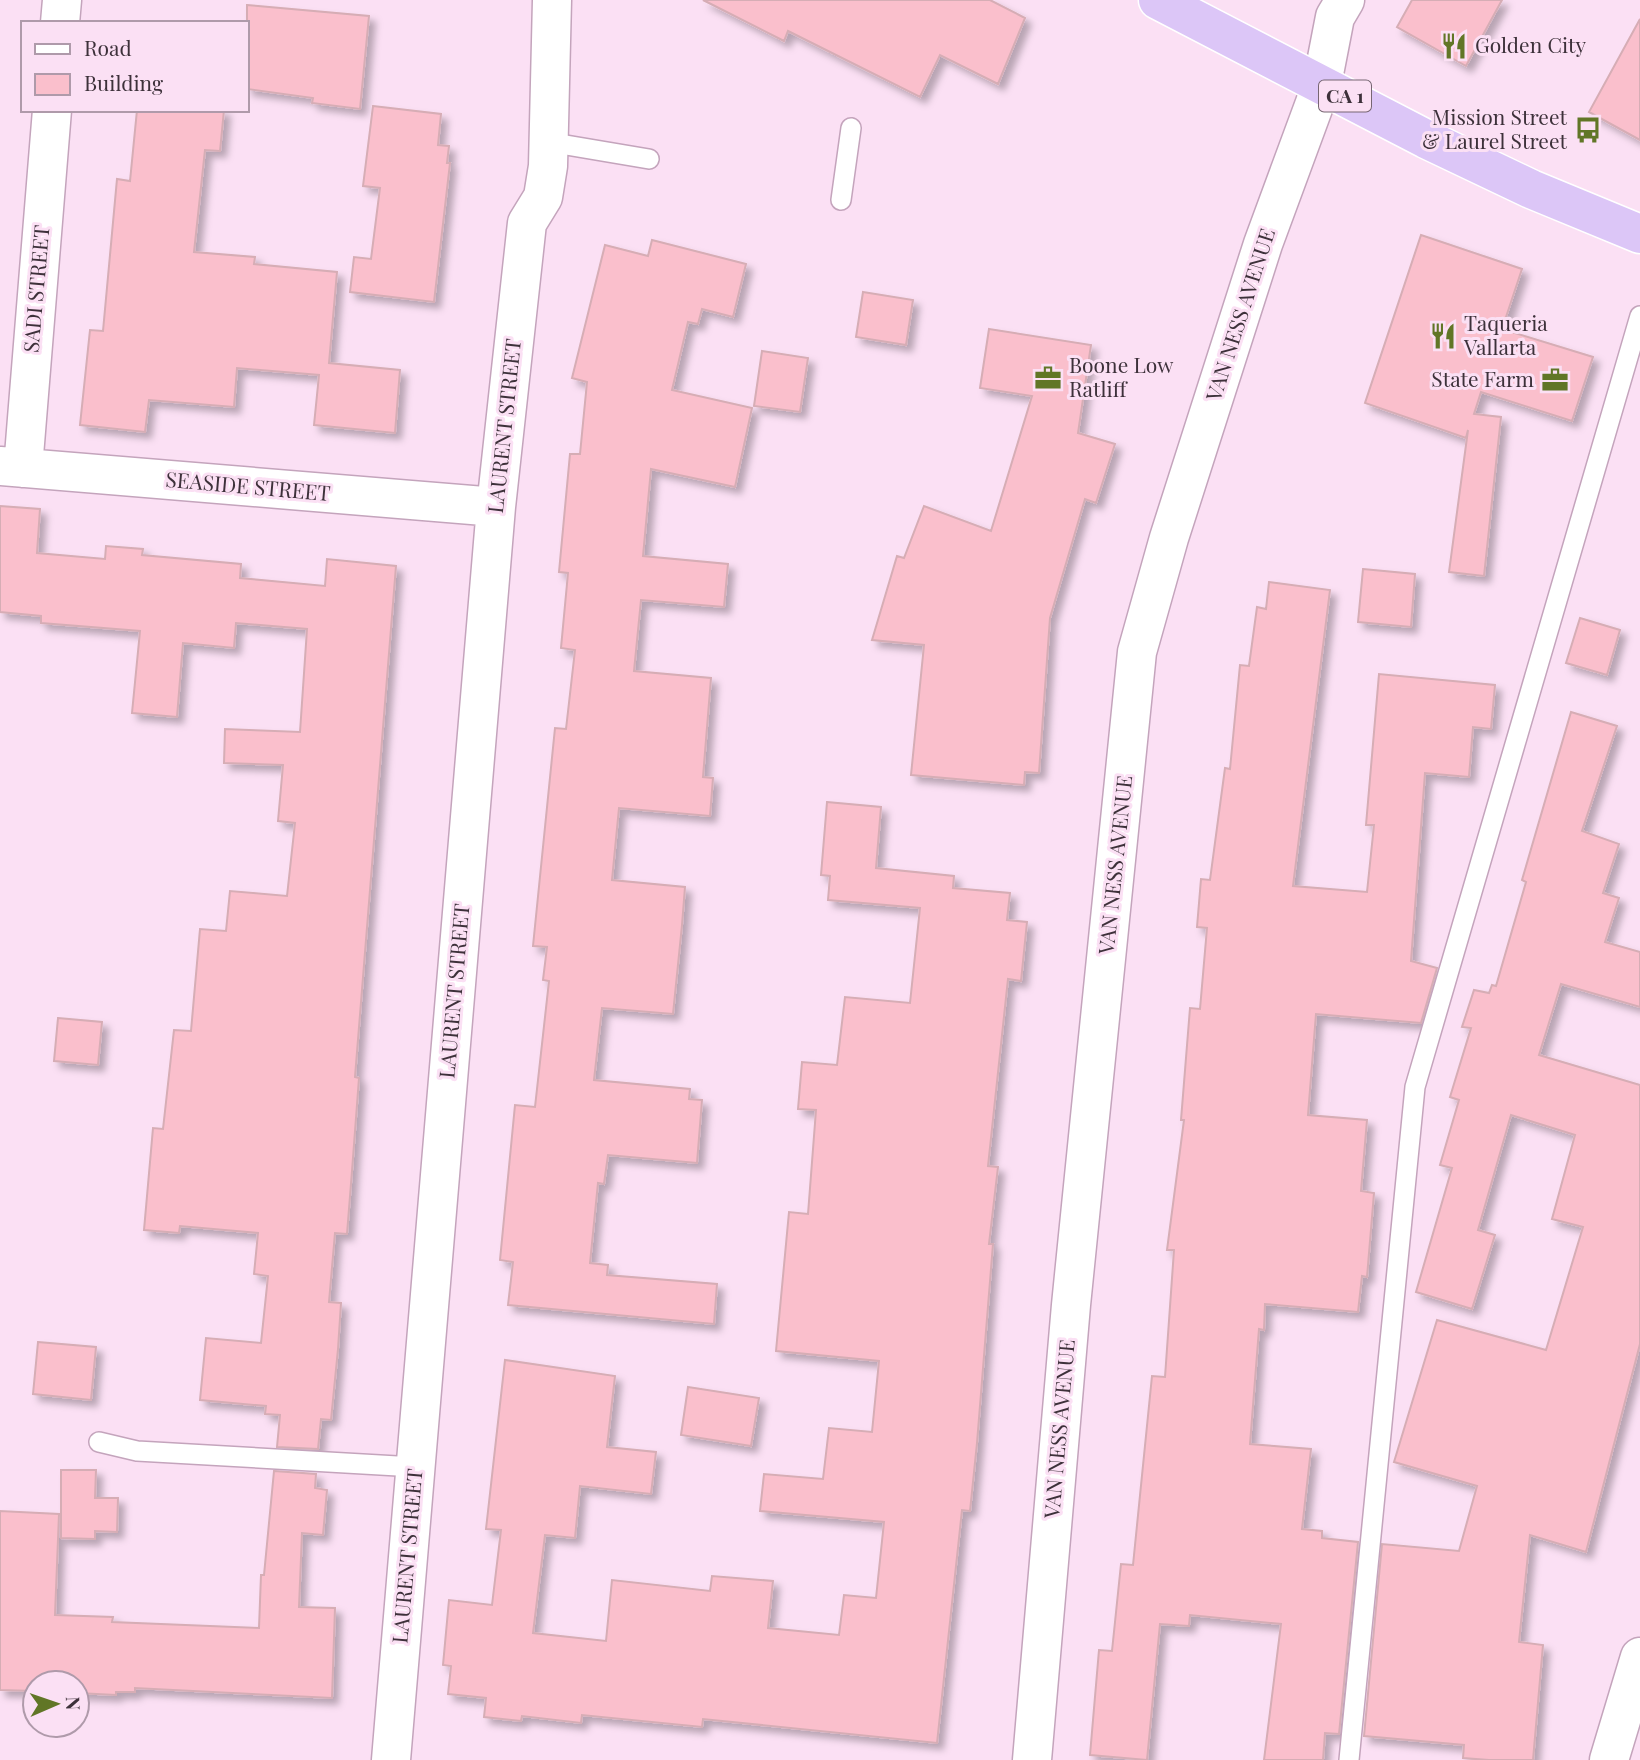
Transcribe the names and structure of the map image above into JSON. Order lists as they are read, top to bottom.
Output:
{
  "streets": {
    "highway": ["CA 1"],
    "street": [
      "SADI STREET",
      "VAN NESS AVENUE",
      "LAURENT STREET",
      "SEASIDE STREET"
    ]
  },
  "crossings": [
    ["CA 1", "VAN NESS AVENUE"],
    ["SADI STREET", "SEASIDE STREET"],
    ["LAURENT STREET", "SEASIDE STREET"]
  ],
  "places": {
    "restaurant": ["Golden City", "Taqueria Vallarta"],
    "bus stop": ["Mission Street & Laurel Street"],
    "office": ["Boone Low Ratliff", "State Farm"]
  },
  "legend": ["Road", "Building"],
  "north": "right"
}
